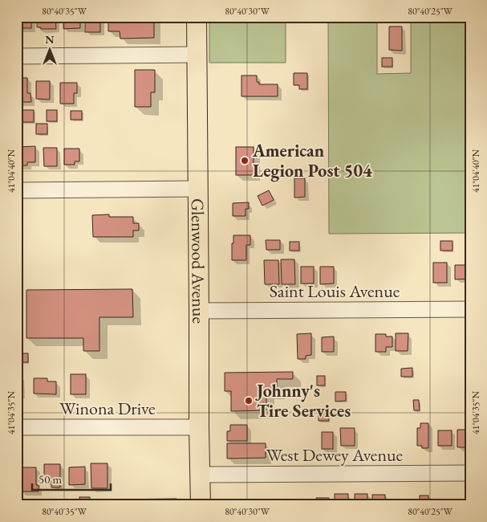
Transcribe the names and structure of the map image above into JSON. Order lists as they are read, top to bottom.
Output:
{
  "streets": {
    "main road": ["Glenwood Avenue"],
    "street": ["Saint Louis Avenue", "Winona Drive", "West Dewey Avenue"]
  },
  "crossings": [
    ["Glenwood Avenue", "Saint Louis Avenue"],
    ["Glenwood Avenue", "Winona Drive"],
    ["Glenwood Avenue", "West Dewey Avenue"]
  ],
  "places": ["American Legion Post 504", "Johnny's Tire Services"],
  "scale_bar": "50 m",
  "north": "top",
  "coordinates": [
    "80°40'35\"W",
    "80°40'30\"W",
    "80°40'25\"W",
    "41°04'40\"N",
    "41°04'35\"N"
  ]
}
